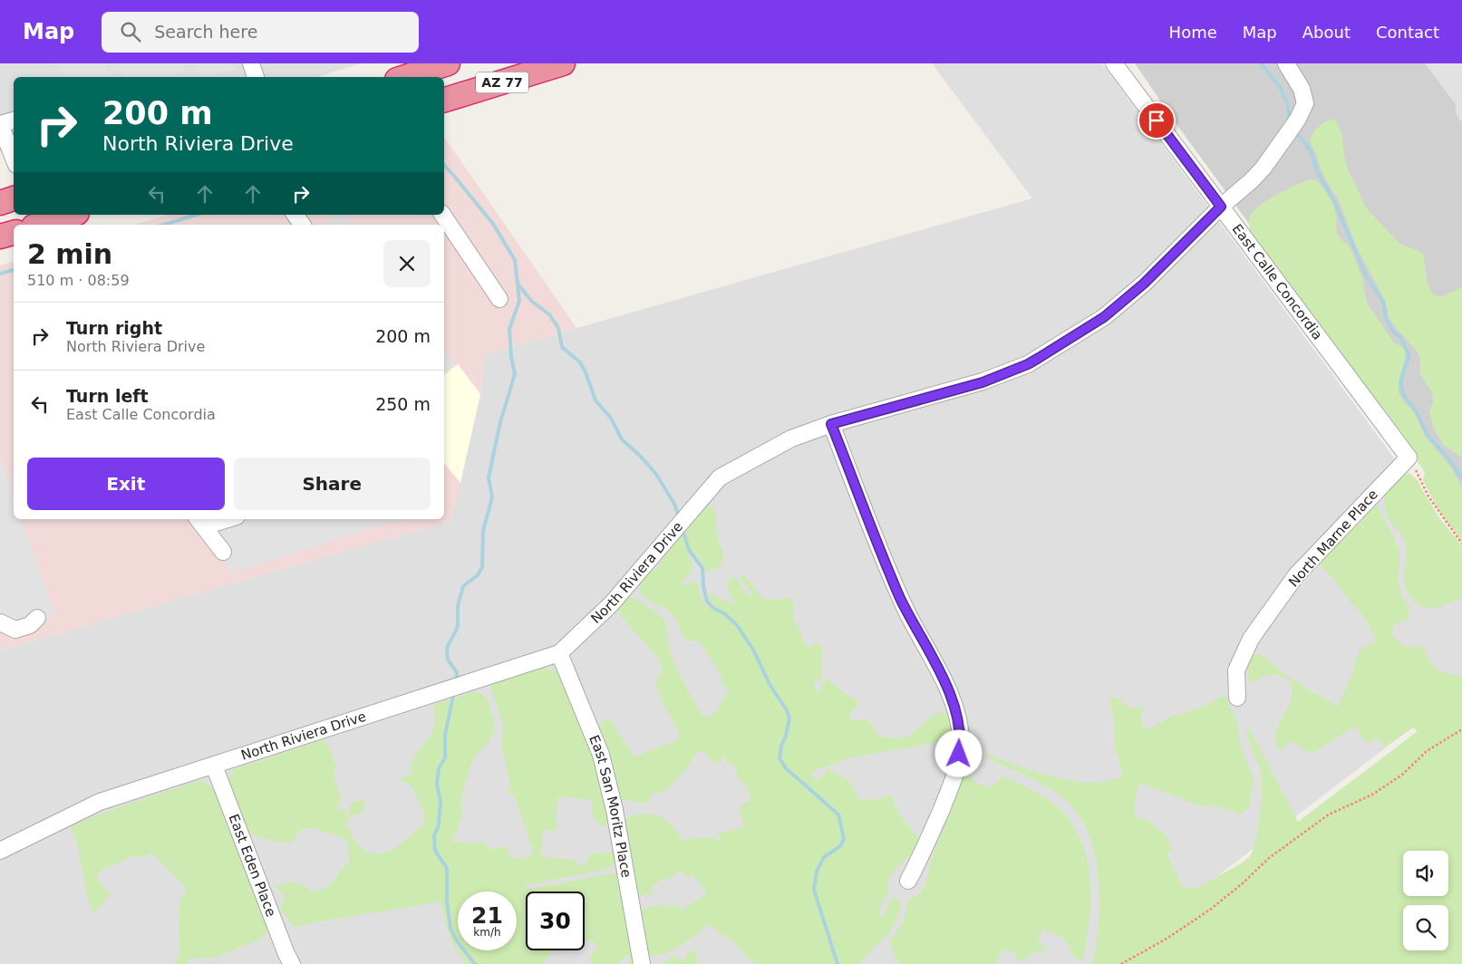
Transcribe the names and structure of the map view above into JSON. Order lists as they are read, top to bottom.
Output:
{
  "streets": {
    "highway": ["AZ 77"],
    "street": [
      "East Calle Concordia",
      "North Marne Place",
      "North Riviera Drive",
      "East San Moritz Place",
      "East Eden Place"
    ]
  },
  "crossings": [
    ["East Calle Concordia", "North Marne Place"],
    ["East Calle Concordia", "North Riviera Drive"],
    ["North Riviera Drive", "East San Moritz Place"],
    ["North Riviera Drive", "East Eden Place"]
  ],
  "page": {
    "header": "Map",
    "search": "Search here",
    "nav": [
      "Home",
      "Map",
      "About",
      "Contact"
    ],
    "turn": ["200 m", "North Riviera Drive"],
    "heading": ["2 min", "510 m · 08:59"],
    "list": [
      {
        "name": "Turn right",
        "note": "North Riviera Drive",
        "value": "200 m"
      },
      {
        "name": "Turn left",
        "note": "East Calle Concordia",
        "value": "250 m"
      }
    ],
    "buttons": ["Exit", "Share"],
    "speed": "21 km/h",
    "limit": "30"
  }
}
